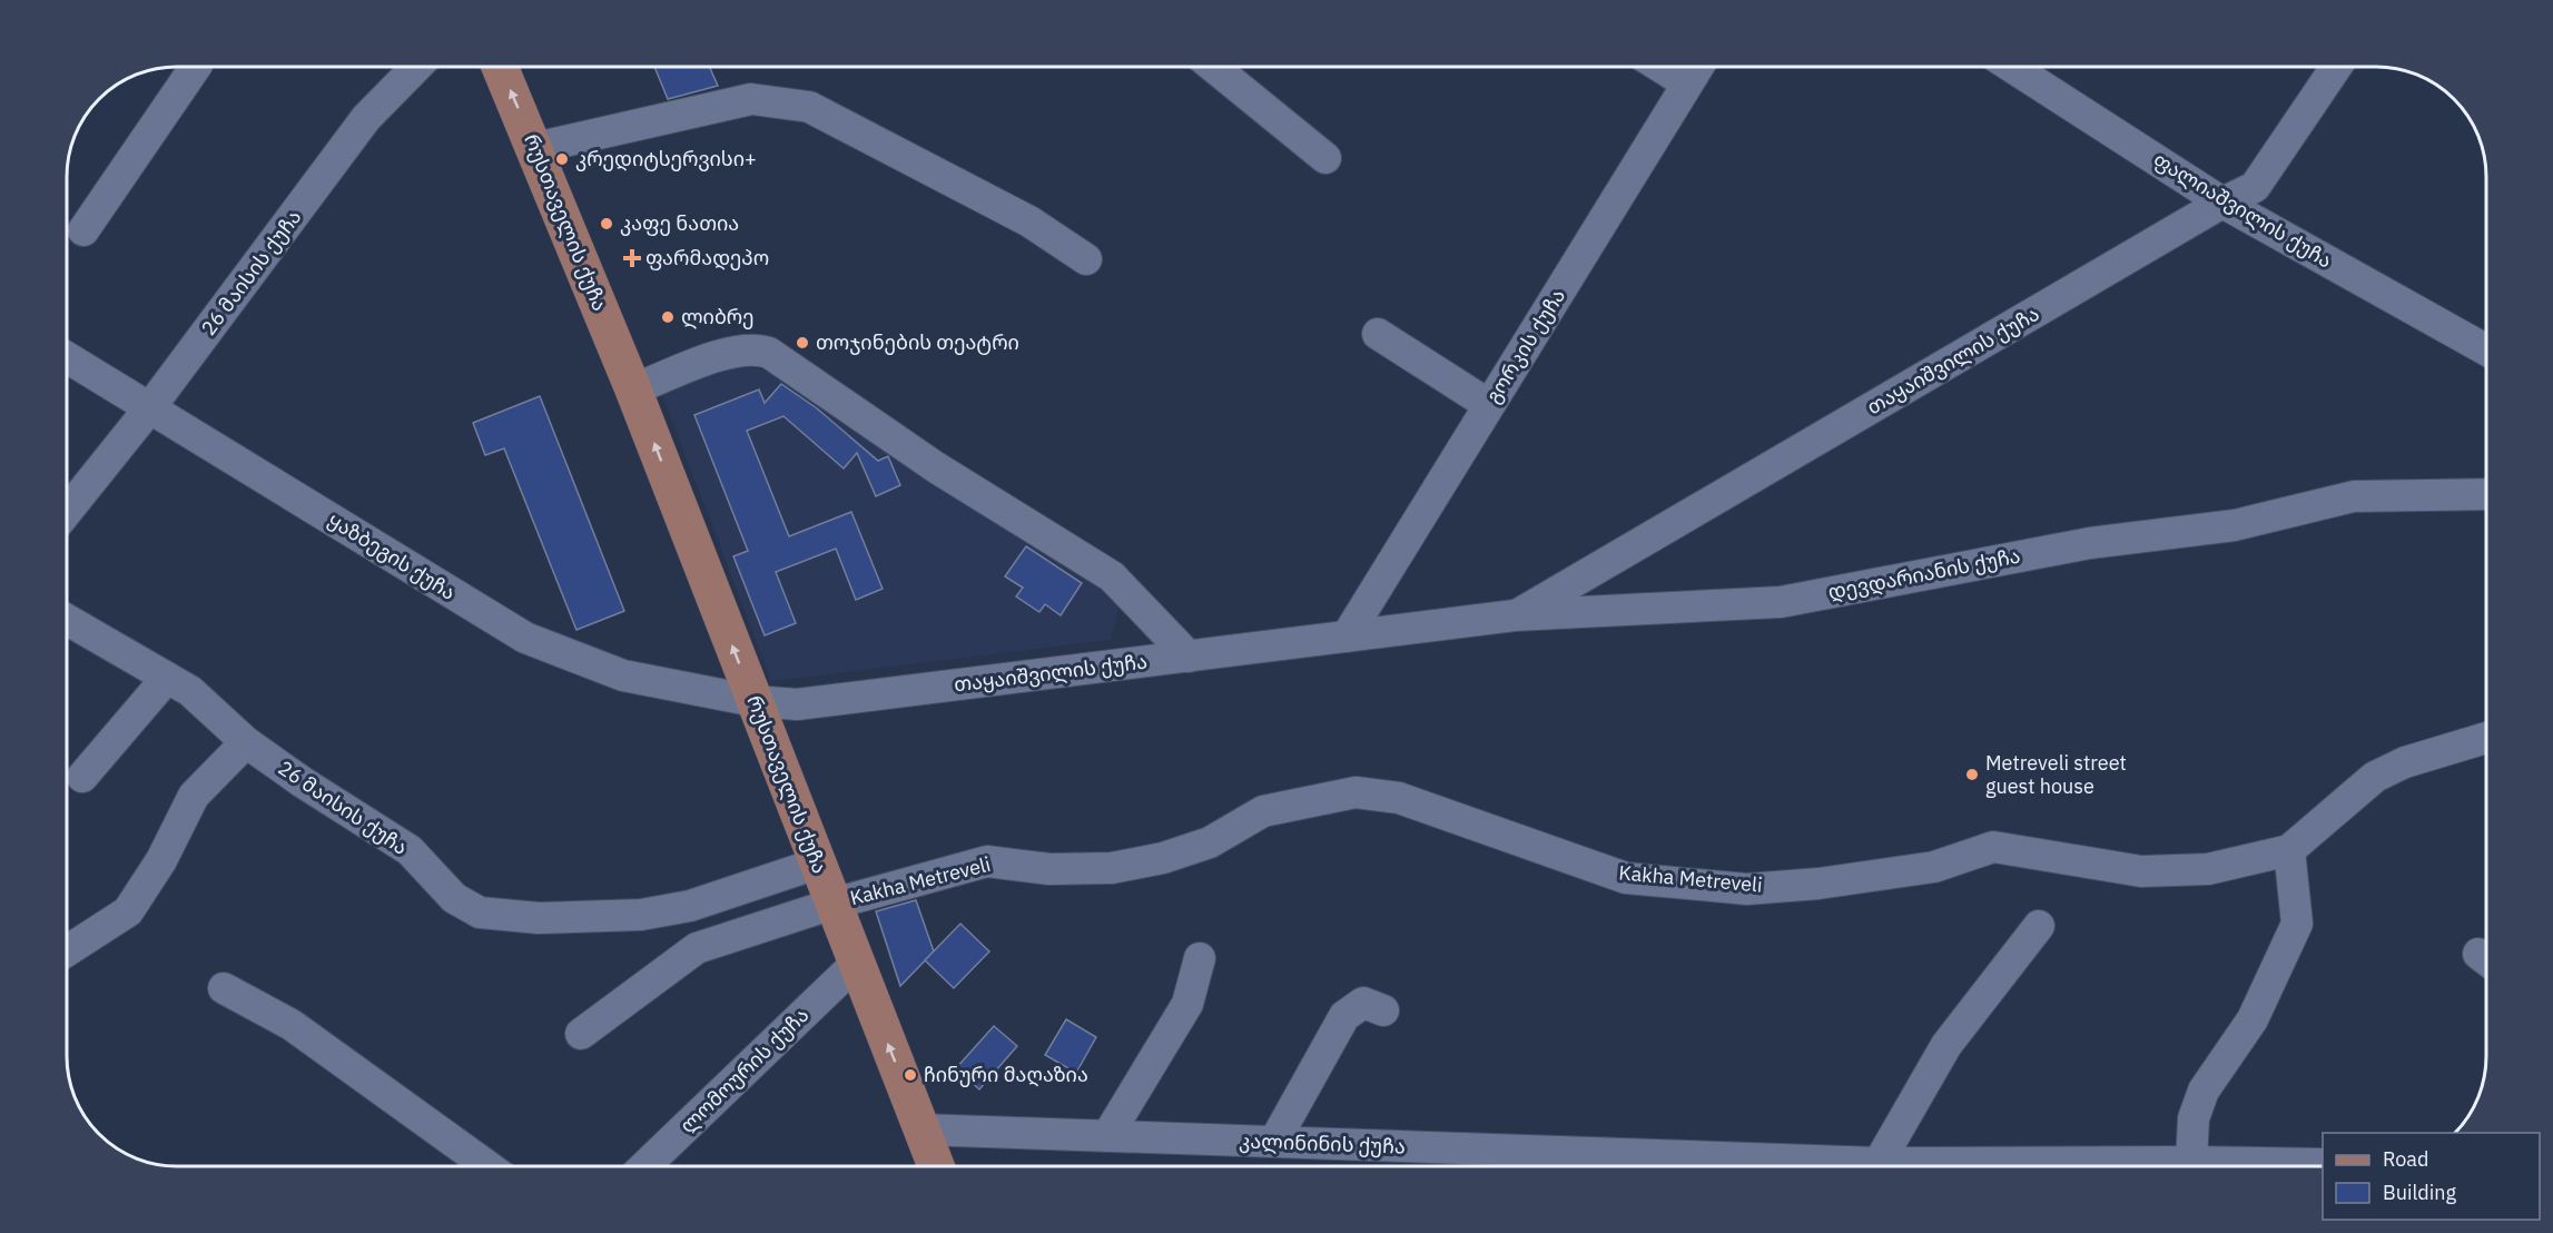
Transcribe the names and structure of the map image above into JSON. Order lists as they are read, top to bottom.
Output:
{
  "streets": {
    "main road": ["რუსთაველის ქუჩა"],
    "street": [
      "ფალიაშვილის ქუჩა",
      "26 მაისის ქუჩა",
      "გორკის ქუჩა",
      "თაყაიშვილის ქუჩა",
      "ყაზბეგის ქუჩა",
      "დევდარიანის ქუჩა",
      "Kakha Metreveli",
      "ლომოურის ქუჩა",
      "კალინინის ქუჩა"
    ]
  },
  "crossings": [
    ["ფალიაშვილის ქუჩა", "თაყაიშვილის ქუჩა"],
    ["რუსთაველის ქუჩა", "26 მაისის ქუჩა"],
    ["რუსთაველის ქუჩა", "თაყაიშვილის ქუჩა"],
    ["რუსთაველის ქუჩა", "ყაზბეგის ქუჩა"],
    ["რუსთაველის ქუჩა", "Kakha Metreveli"],
    ["რუსთაველის ქუჩა", "ლომოურის ქუჩა"],
    ["რუსთაველის ქუჩა", "კალინინის ქუჩა"],
    ["26 მაისის ქუჩა", "ყაზბეგის ქუჩა"],
    ["გორკის ქუჩა", "თაყაიშვილის ქუჩა"],
    ["გორკის ქუჩა", "დევდარიანის ქუჩა"],
    ["თაყაიშვილის ქუჩა", "ყაზბეგის ქუჩა"],
    ["თაყაიშვილის ქუჩა", "დევდარიანის ქუჩა"]
  ],
  "one_way": ["რუსთაველის ქუჩა"],
  "places": {
    "other": [
      "კრედიტსერვისი+",
      "კაფე ნათია",
      "ლიბრე",
      "თოჯინების თეატრი",
      "Metreveli street guest house",
      "ჩინური მაღაზია"
    ],
    "health": ["ფარმადეპო"]
  },
  "legend": ["Road", "Building"]
}
